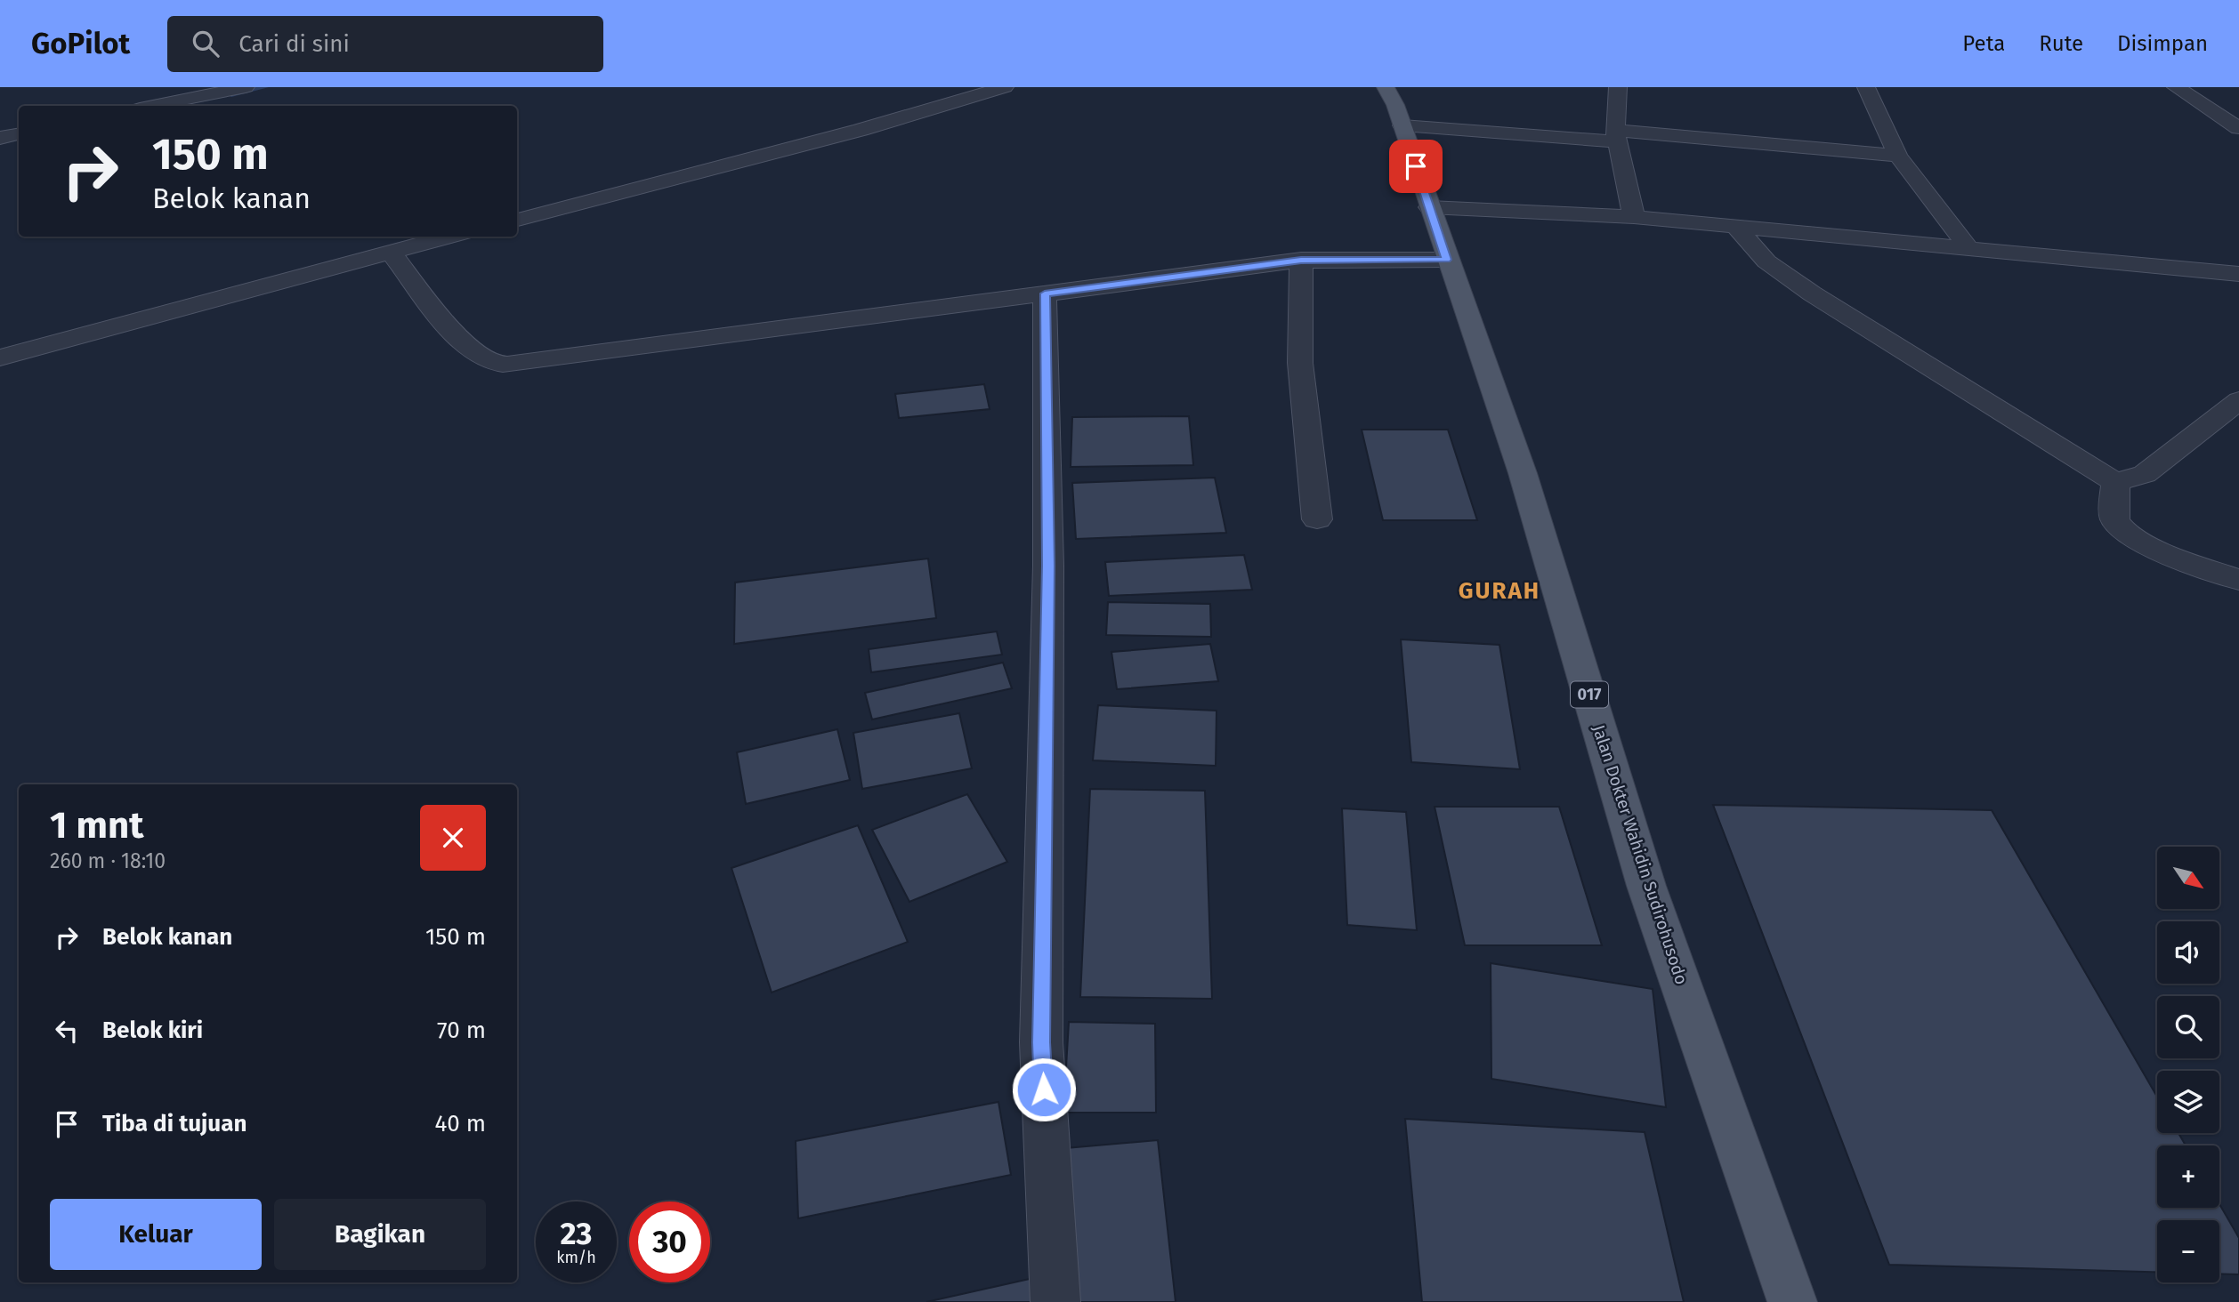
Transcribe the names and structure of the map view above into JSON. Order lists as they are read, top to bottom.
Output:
{
  "streets": {
    "main road": ["017", "Jalan Dokter Wahidin Sudirohusodo"]
  },
  "districts": ["GURAH"],
  "north": "bottom right",
  "page": {
    "header": "GoPilot",
    "search": "Cari di sini",
    "nav": ["Peta", "Rute", "Disimpan"],
    "turn": ["150 m", "Belok kanan"],
    "heading": ["1 mnt", "260 m · 18:10"],
    "map_buttons": ["+", "−"],
    "list": [
      {
        "name": "Belok kanan",
        "value": "150 m"
      },
      {
        "name": "Belok kiri",
        "value": "70 m"
      },
      {
        "name": "Tiba di tujuan",
        "value": "40 m"
      }
    ],
    "buttons": ["Keluar", "Bagikan"],
    "speed": "23 km/h",
    "limit": "30"
  }
}
